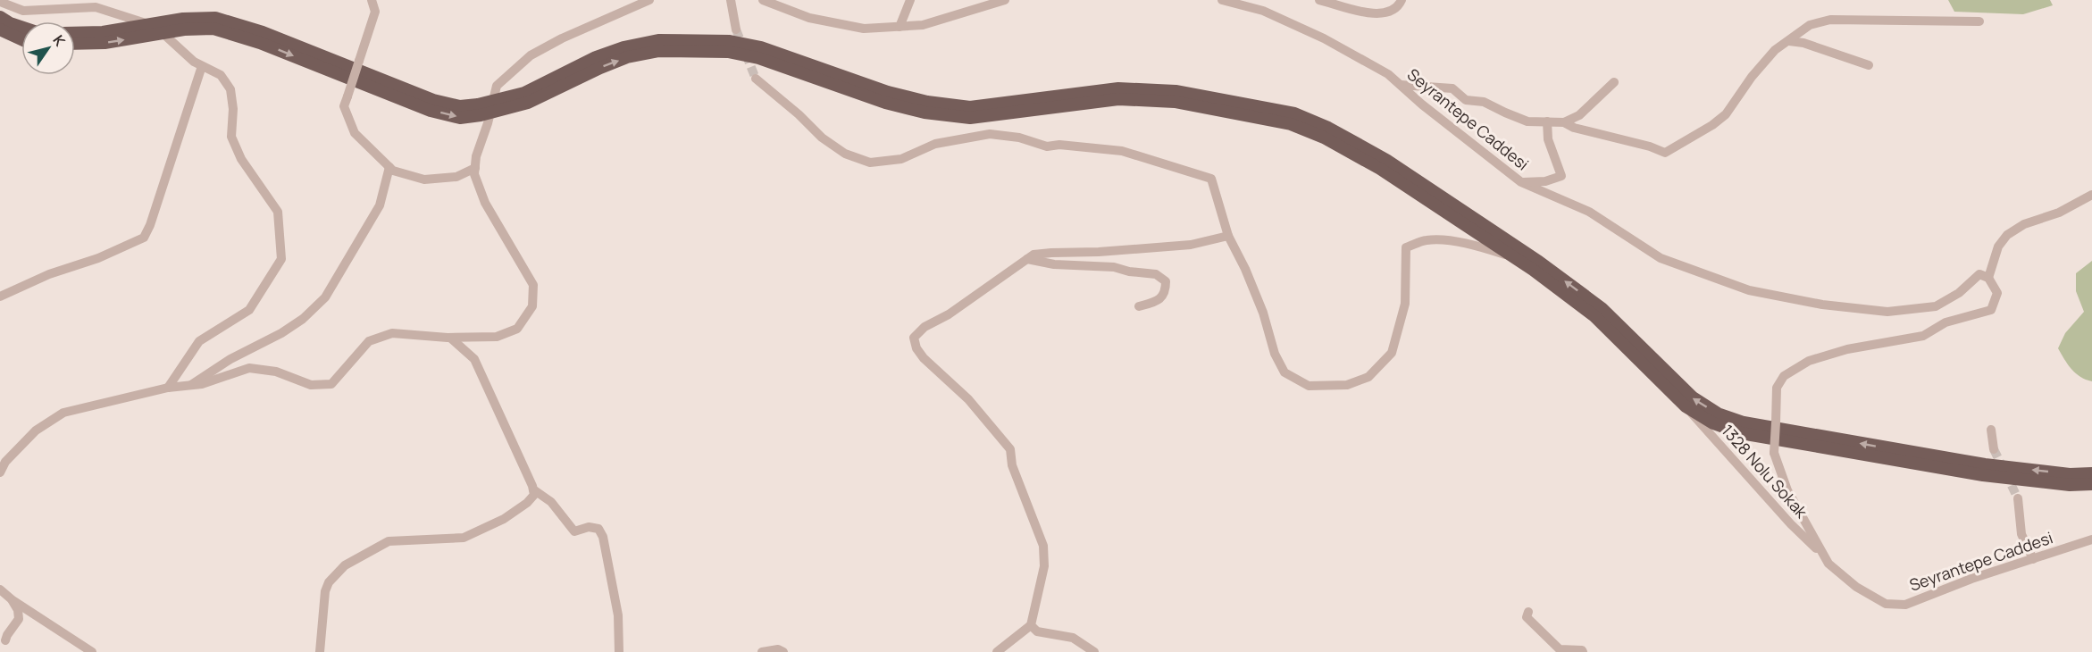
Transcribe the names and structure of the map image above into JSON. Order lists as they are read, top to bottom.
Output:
{
  "streets": {
    "street": ["Seyrantepe Caddesi", "1328 Nolu Sokak"]
  },
  "crossings": [
    ["Seyrantepe Caddesi", "1328 Nolu Sokak"]
  ],
  "north": "top right"
}
